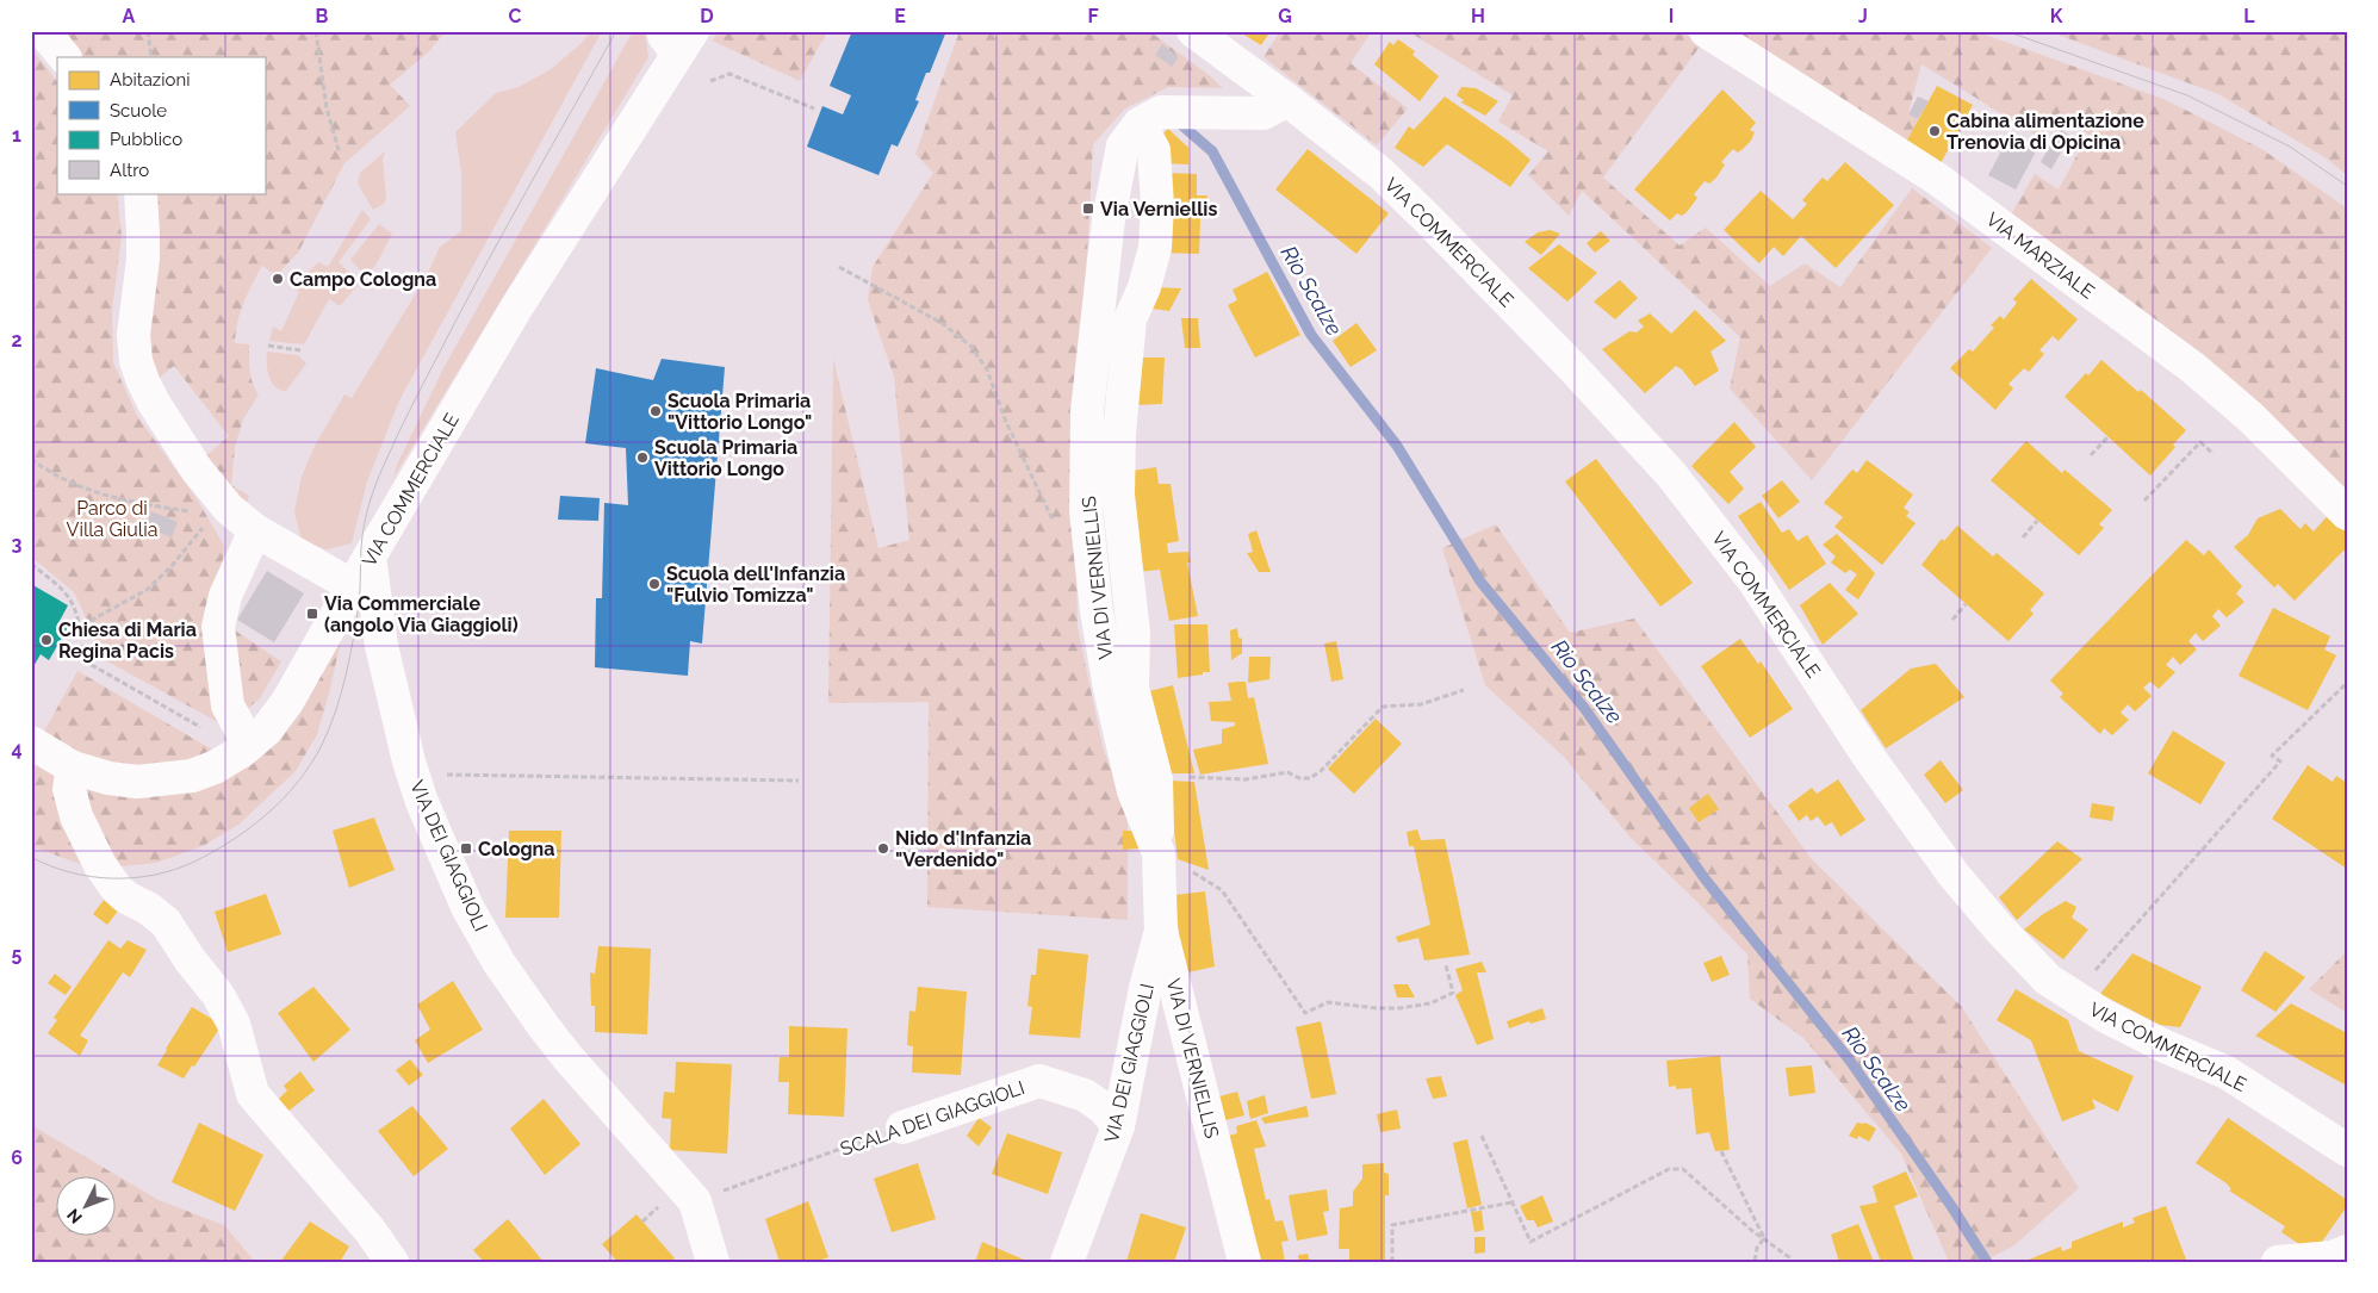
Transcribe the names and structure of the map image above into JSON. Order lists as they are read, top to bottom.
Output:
{
  "streets": {
    "street": [
      "VIA COMMERCIALE",
      "VIA MARZIALE",
      "VIA DI VERNIELLIS",
      "VIA DEI GIAGGIOLI",
      "SCALA DEI GIAGGIOLI"
    ]
  },
  "crossings": [
    ["VIA COMMERCIALE", "VIA DEI GIAGGIOLI"],
    ["VIA DI VERNIELLIS", "VIA DEI GIAGGIOLI"],
    ["VIA DEI GIAGGIOLI", "SCALA DEI GIAGGIOLI"]
  ],
  "water": ["Rio Scalze"],
  "parks": ["Parco di Villa Giulia"],
  "places": {
    "other": [
      "Cabina alimentazione Trenovia di Opicina",
      "Campo Cologna",
      "Scuola Primaria \"Vittorio Longo\"",
      "Scuola Primaria Vittorio Longo",
      "Scuola dell'Infanzia \"Fulvio Tomizza\"",
      "Chiesa di Maria Regina Pacis",
      "Nido d'Infanzia \"Verdenido\""
    ],
    "transit": ["Via Verniellis", "Via Commerciale (angolo Via Giaggioli)", "Cologna"]
  },
  "legend": [
    "Abitazioni",
    "Scuole",
    "Pubblico",
    "Altro"
  ],
  "north": "bottom left",
  "grid": {
    "columns": [
      "A",
      "B",
      "C",
      "D",
      "E",
      "F",
      "G",
      "H",
      "I",
      "J",
      "K",
      "L"
    ],
    "rows": [
      "1",
      "2",
      "3",
      "4",
      "5",
      "6"
    ]
  }
}
